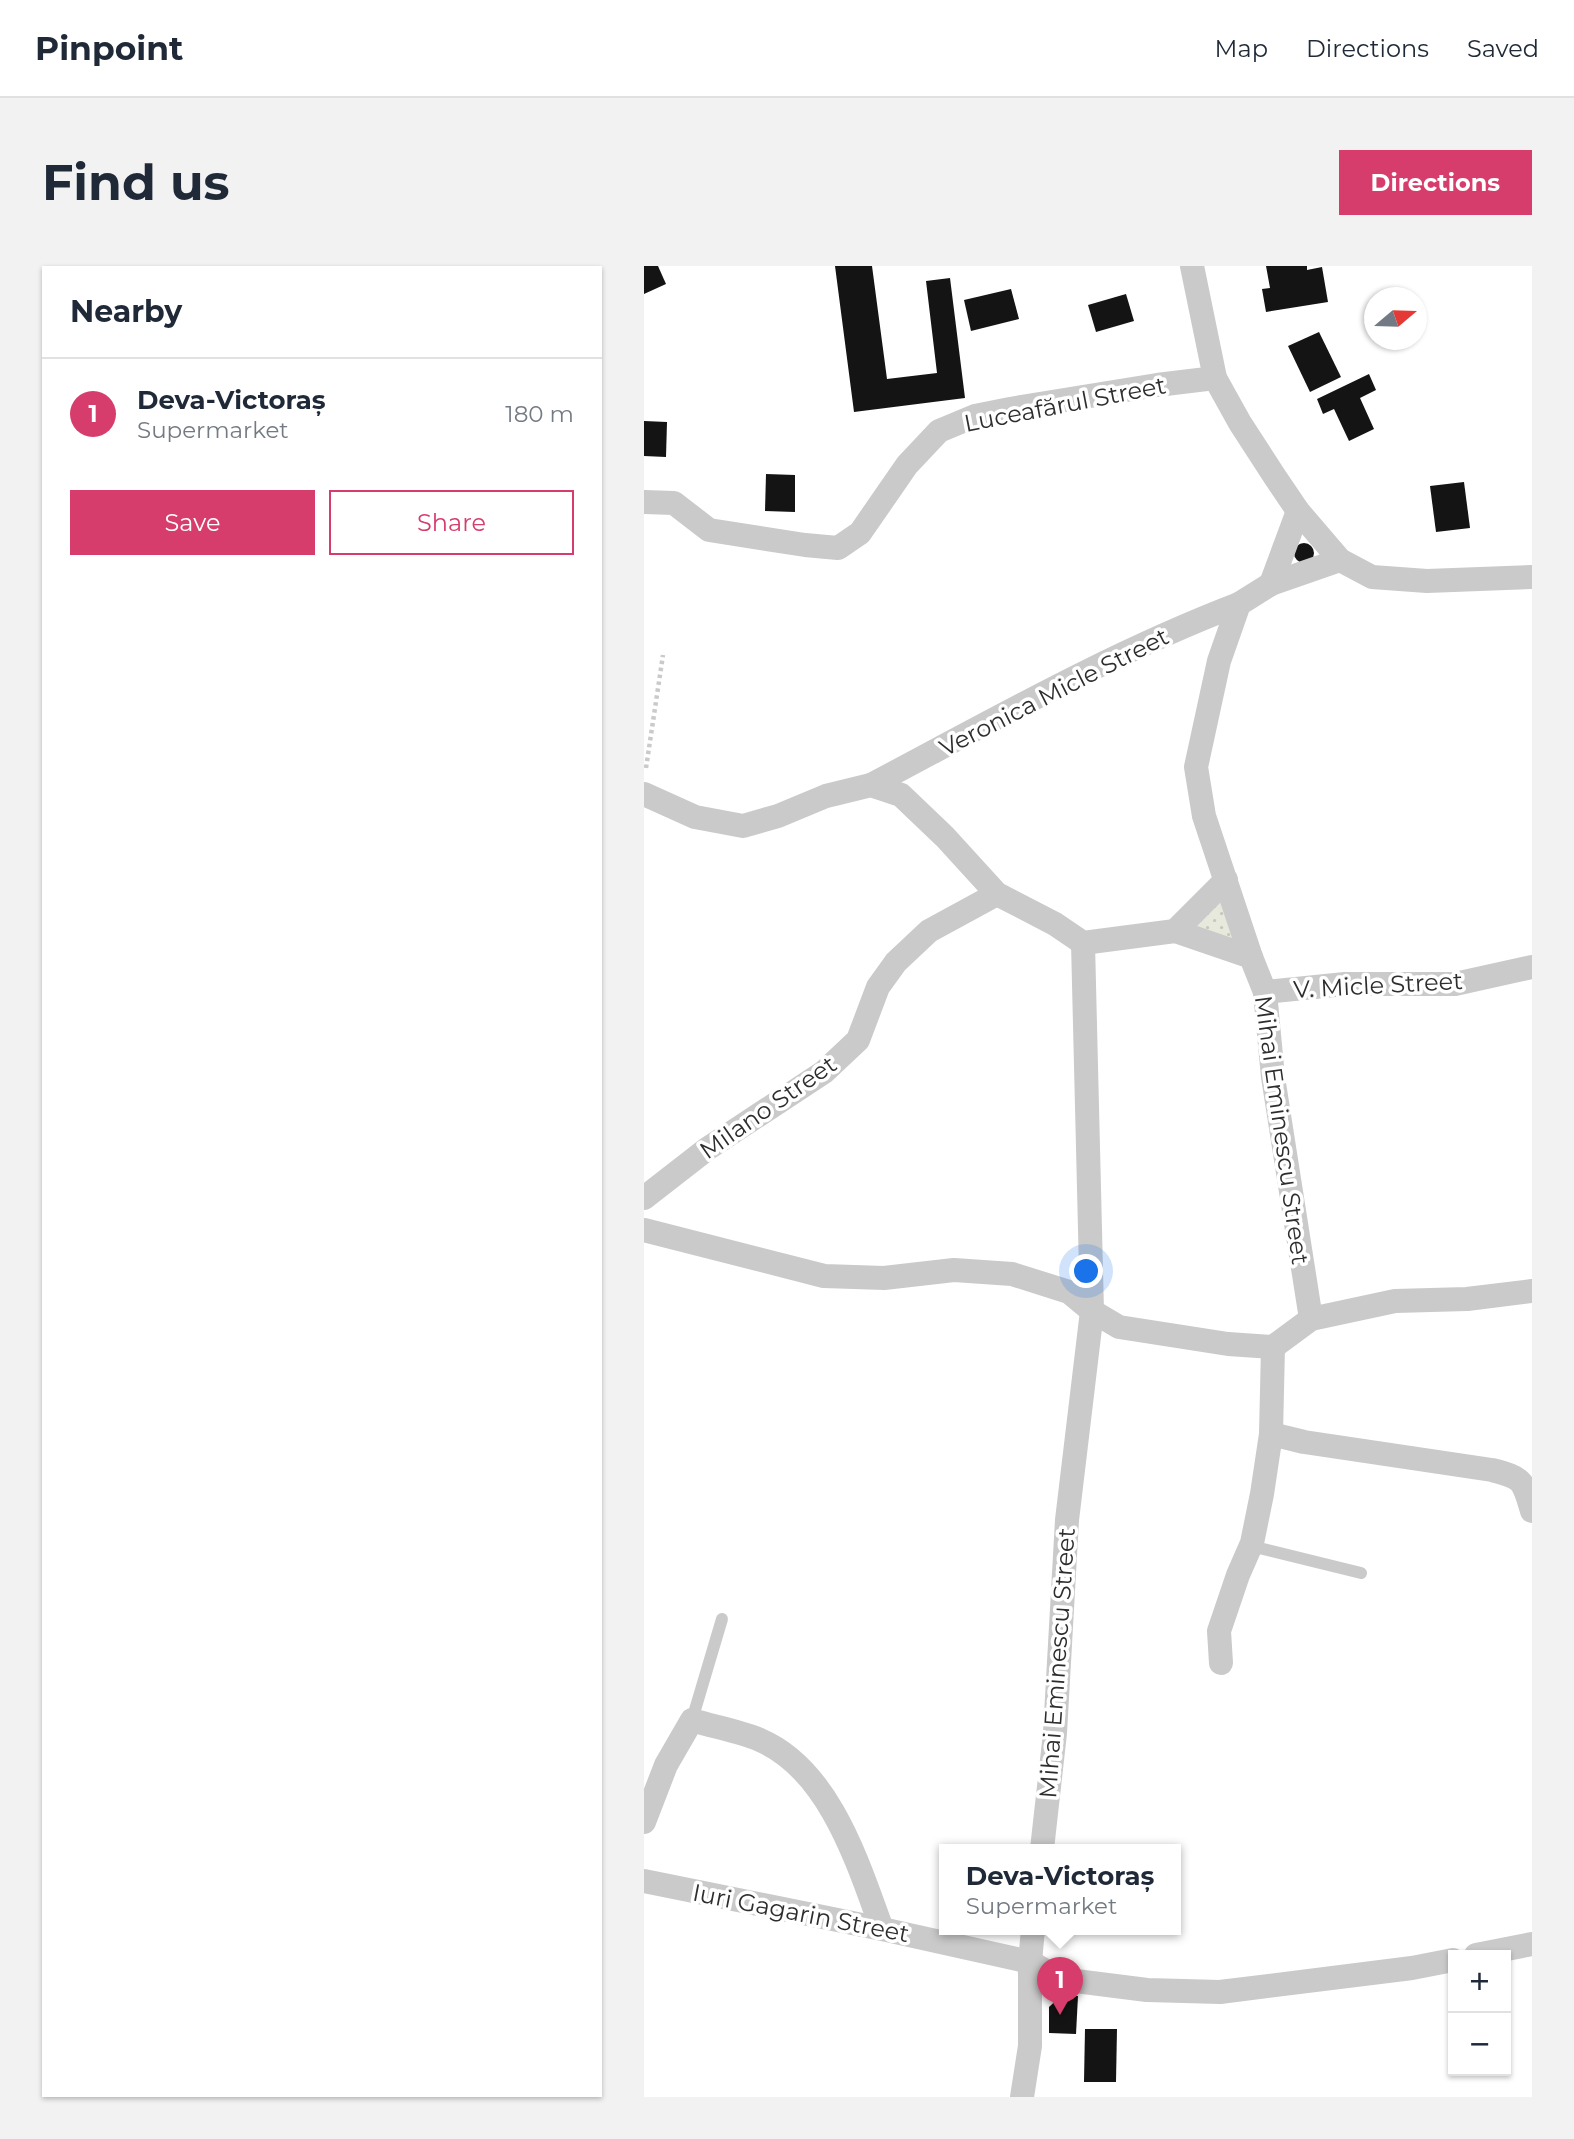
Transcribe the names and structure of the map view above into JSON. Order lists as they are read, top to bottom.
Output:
{
  "streets": {
    "street": [
      "Luceafărul Street",
      "Veronica Micle Street",
      "V. Micle Street",
      "Milano Street",
      "Mihai Eminescu Street",
      "Iuri Gagarin Street"
    ]
  },
  "crossings": [
    ["Veronica Micle Street", "Mihai Eminescu Street"],
    ["V. Micle Street", "Mihai Eminescu Street"]
  ],
  "north": "right",
  "page": {
    "header": "Pinpoint",
    "nav": ["Map", "Directions", "Saved"],
    "buttons": [
      "Directions",
      ["Save", "Share"]
    ],
    "title": "Find us",
    "heading": "Nearby",
    "list": [
      {
        "mark": "1",
        "name": "Deva-Victoraș",
        "note": "Supermarket",
        "value": "180 m"
      }
    ],
    "popup": ["Deva-Victoraș", "Supermarket"],
    "map_buttons": ["+", "−"],
    "pins": "1"
  }
}
